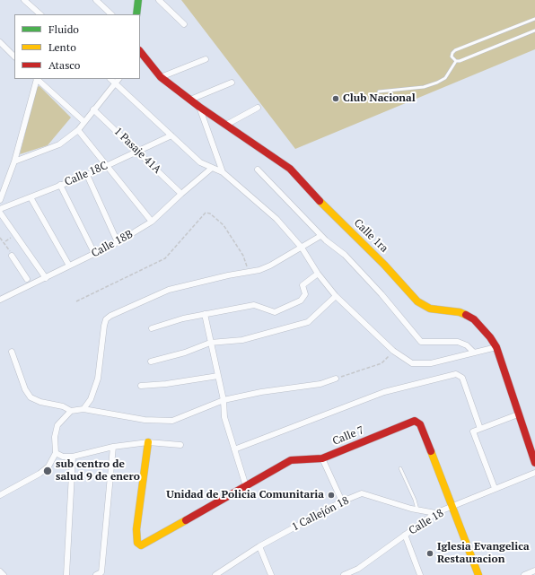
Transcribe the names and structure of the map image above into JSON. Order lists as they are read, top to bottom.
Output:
{
  "streets": {
    "street": [
      "1 Pasaje 41A",
      "Calle 18C",
      "Calle 1ra",
      "Calle 18B",
      "Calle 7",
      "1 Callejón 18",
      "Calle 18"
    ]
  },
  "crossings": [
    ["1 Pasaje 41A", "Calle 18C"],
    ["1 Pasaje 41A", "Calle 18B"],
    ["Calle 7", "Calle 18"],
    ["1 Callejón 18", "Calle 18"]
  ],
  "places": [
    "Club Nacional",
    "sub centro de salud 9 de enero",
    "Unidad de Policia Comunitaria",
    "Iglesia Evangelica Restauracion"
  ],
  "legend": ["Fluido", "Lento", "Atasco"]
}
